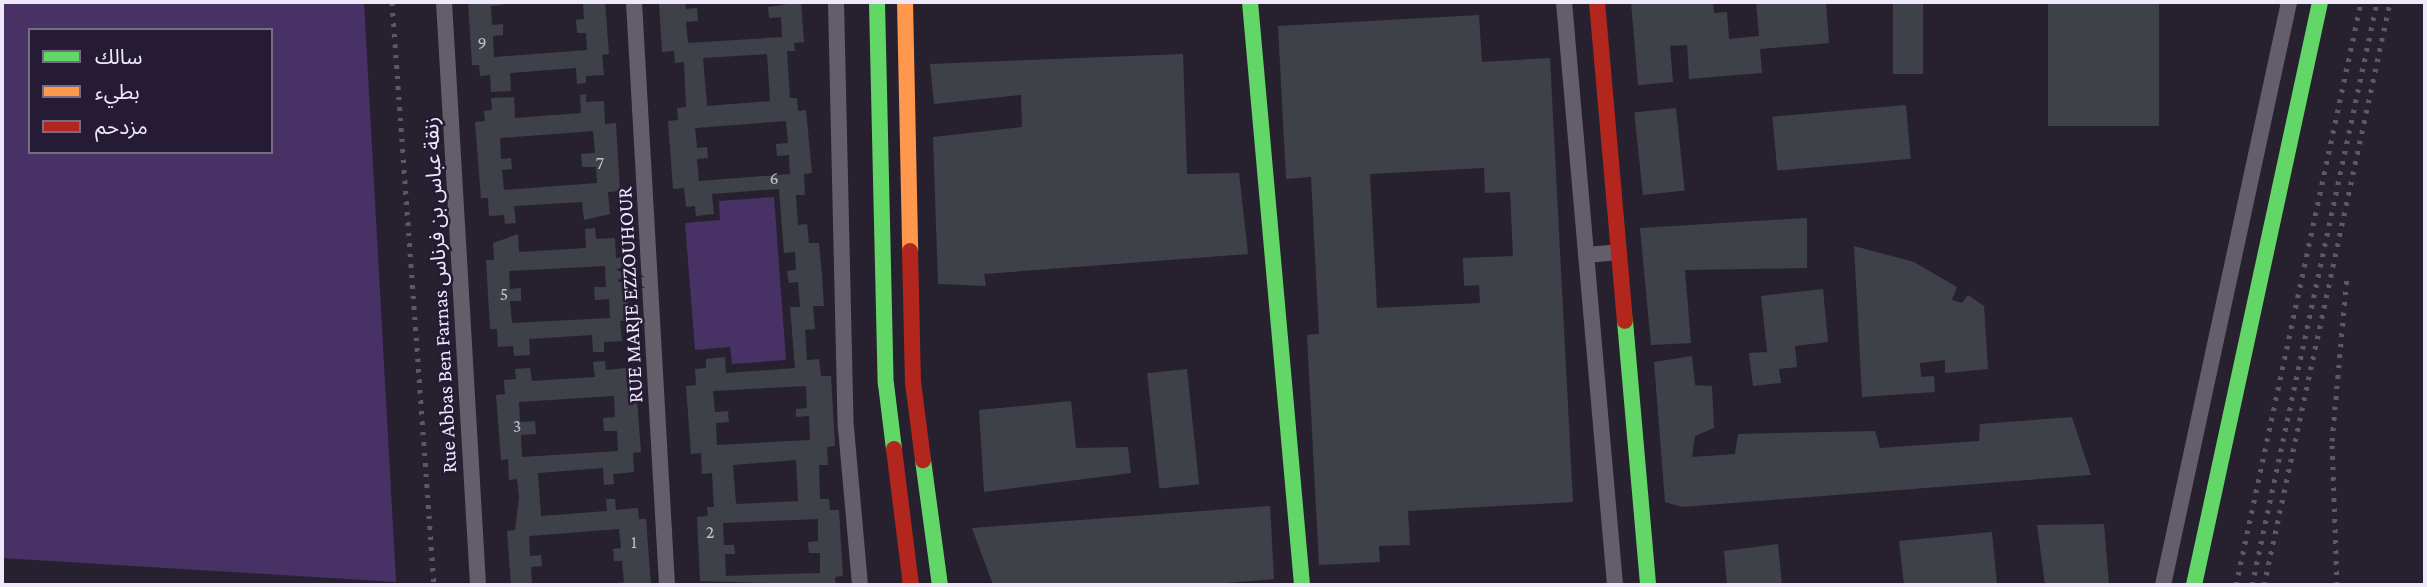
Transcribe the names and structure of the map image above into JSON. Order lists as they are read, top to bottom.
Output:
{
  "streets": {
    "street": ["Rue Abbas Ben Farnas زنقة عباس بن فرناس", "RUE MARJE EZZOUHOUR"]
  },
  "house_numbers": [
    "9",
    "7",
    "6",
    "5",
    "3",
    "2",
    "1"
  ],
  "legend": ["سالك", "بطيء", "مزدحم"]
}
